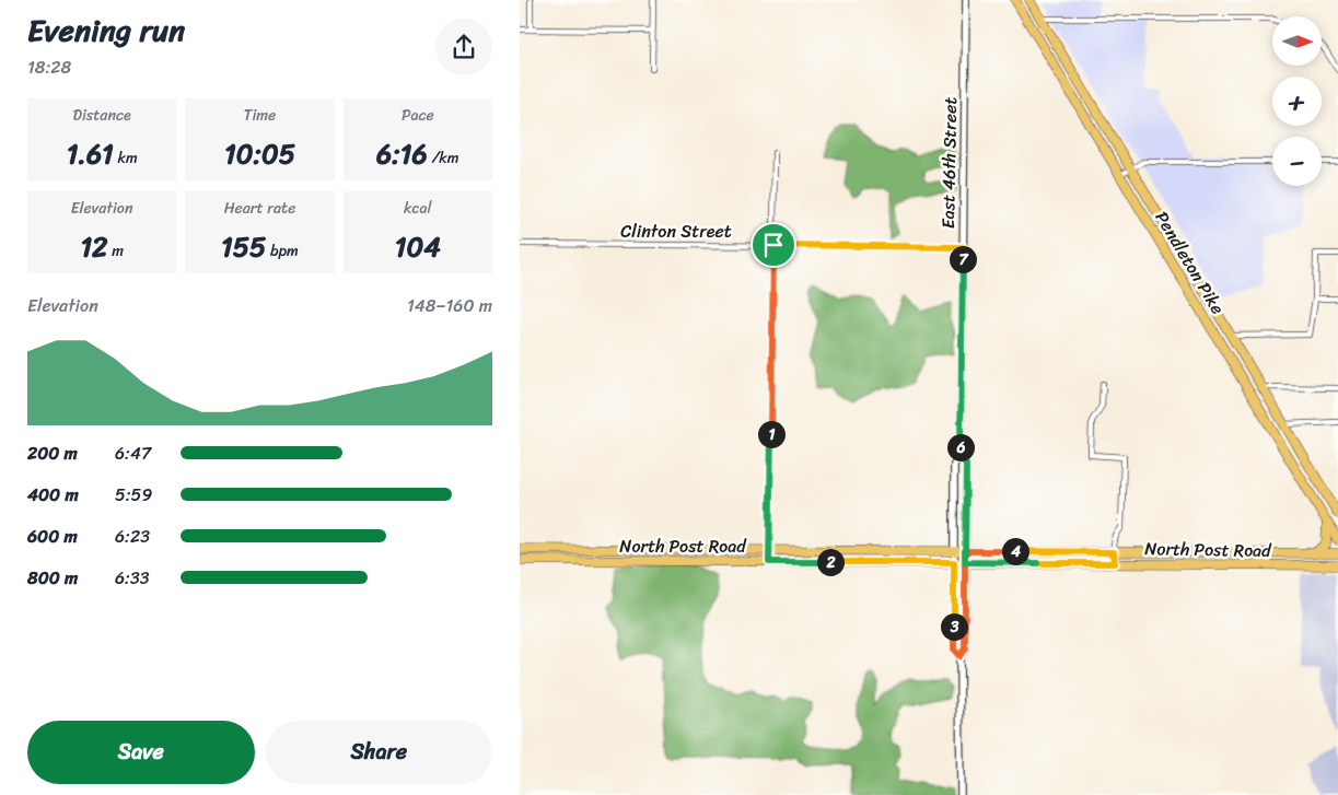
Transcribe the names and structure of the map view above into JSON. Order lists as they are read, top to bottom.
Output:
{
  "streets": {
    "main road": ["Pendleton Pike", "North Post Road"],
    "street": ["East 46th Street", "Clinton Street"]
  },
  "crossings": [
    ["East 46th Street", "Clinton Street"],
    ["East 46th Street", "North Post Road"]
  ],
  "north": "right",
  "page": {
    "heading": ["Evening run", "18:28"],
    "map_buttons": ["+", "−"],
    "stats": [
      ["Distance", "1.61 km"],
      ["Time", "10:05"],
      ["Pace", "6:16 /km"],
      ["Elevation", "12 m"],
      ["Heart rate", "155 bpm"],
      ["kcal", "104"]
    ],
    "pins": [
      "7",
      "1",
      "6",
      "4",
      "2",
      "3"
    ],
    "chart": ["Elevation", "148–160 m"],
    "list": [
      {
        "name": "200 m",
        "note": "6:47"
      },
      {
        "name": "400 m",
        "note": "5:59"
      },
      {
        "name": "600 m",
        "note": "6:23"
      },
      {
        "name": "800 m",
        "note": "6:33"
      }
    ],
    "buttons": ["Save", "Share"]
  }
}
